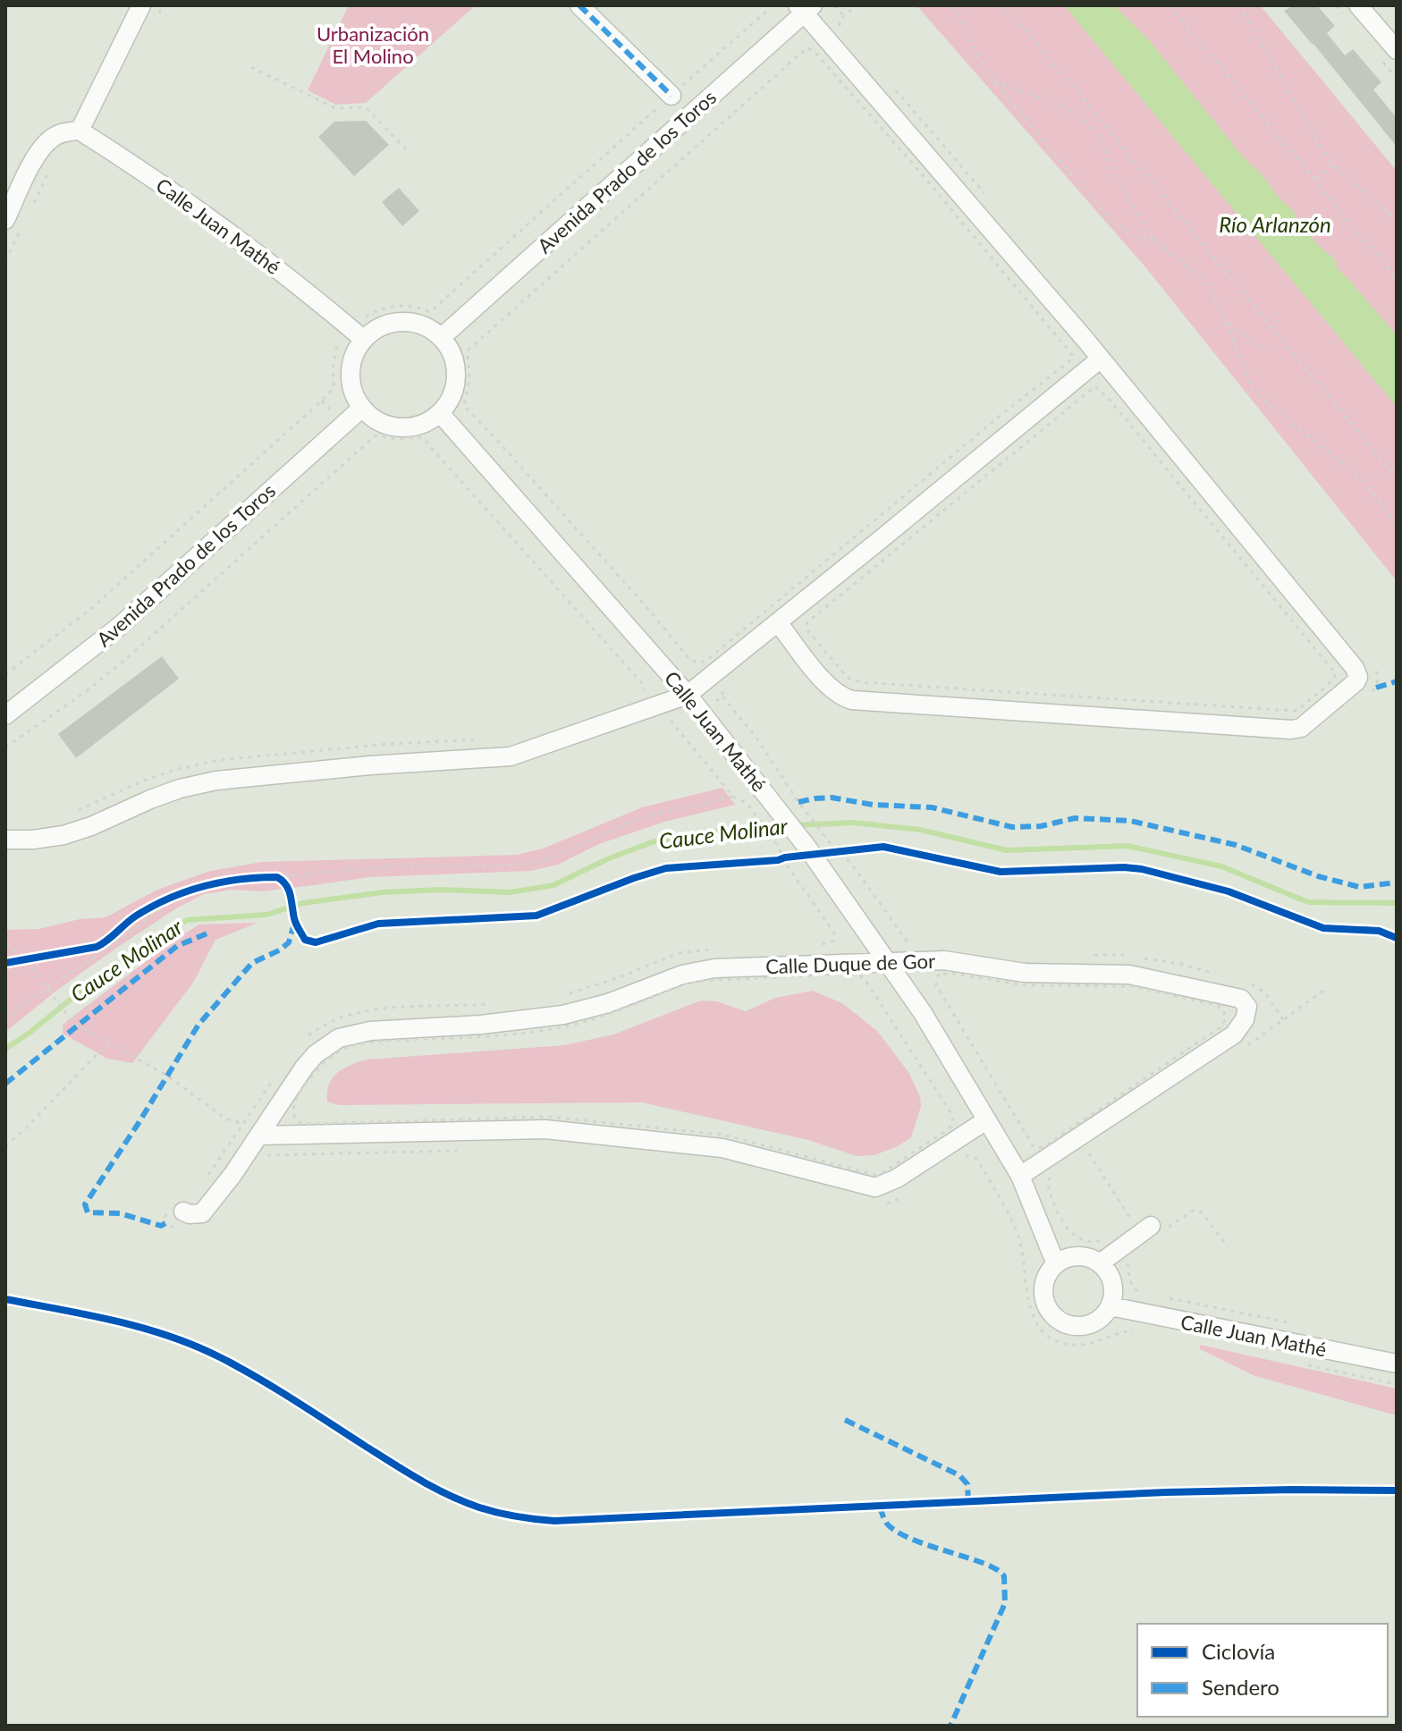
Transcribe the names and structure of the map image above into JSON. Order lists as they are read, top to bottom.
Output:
{
  "streets": {
    "street": ["Avenida Prado de los Toros", "Calle Juan Mathé", "Calle Duque de Gor"]
  },
  "crossings": [
    ["Avenida Prado de los Toros", "Calle Juan Mathé"],
    ["Calle Juan Mathé", "Calle Duque de Gor"]
  ],
  "water": ["Río Arlanzón", "Cauce Molinar"],
  "parks": ["Urbanización El Molino"],
  "legend": ["Ciclovía", "Sendero"]
}
